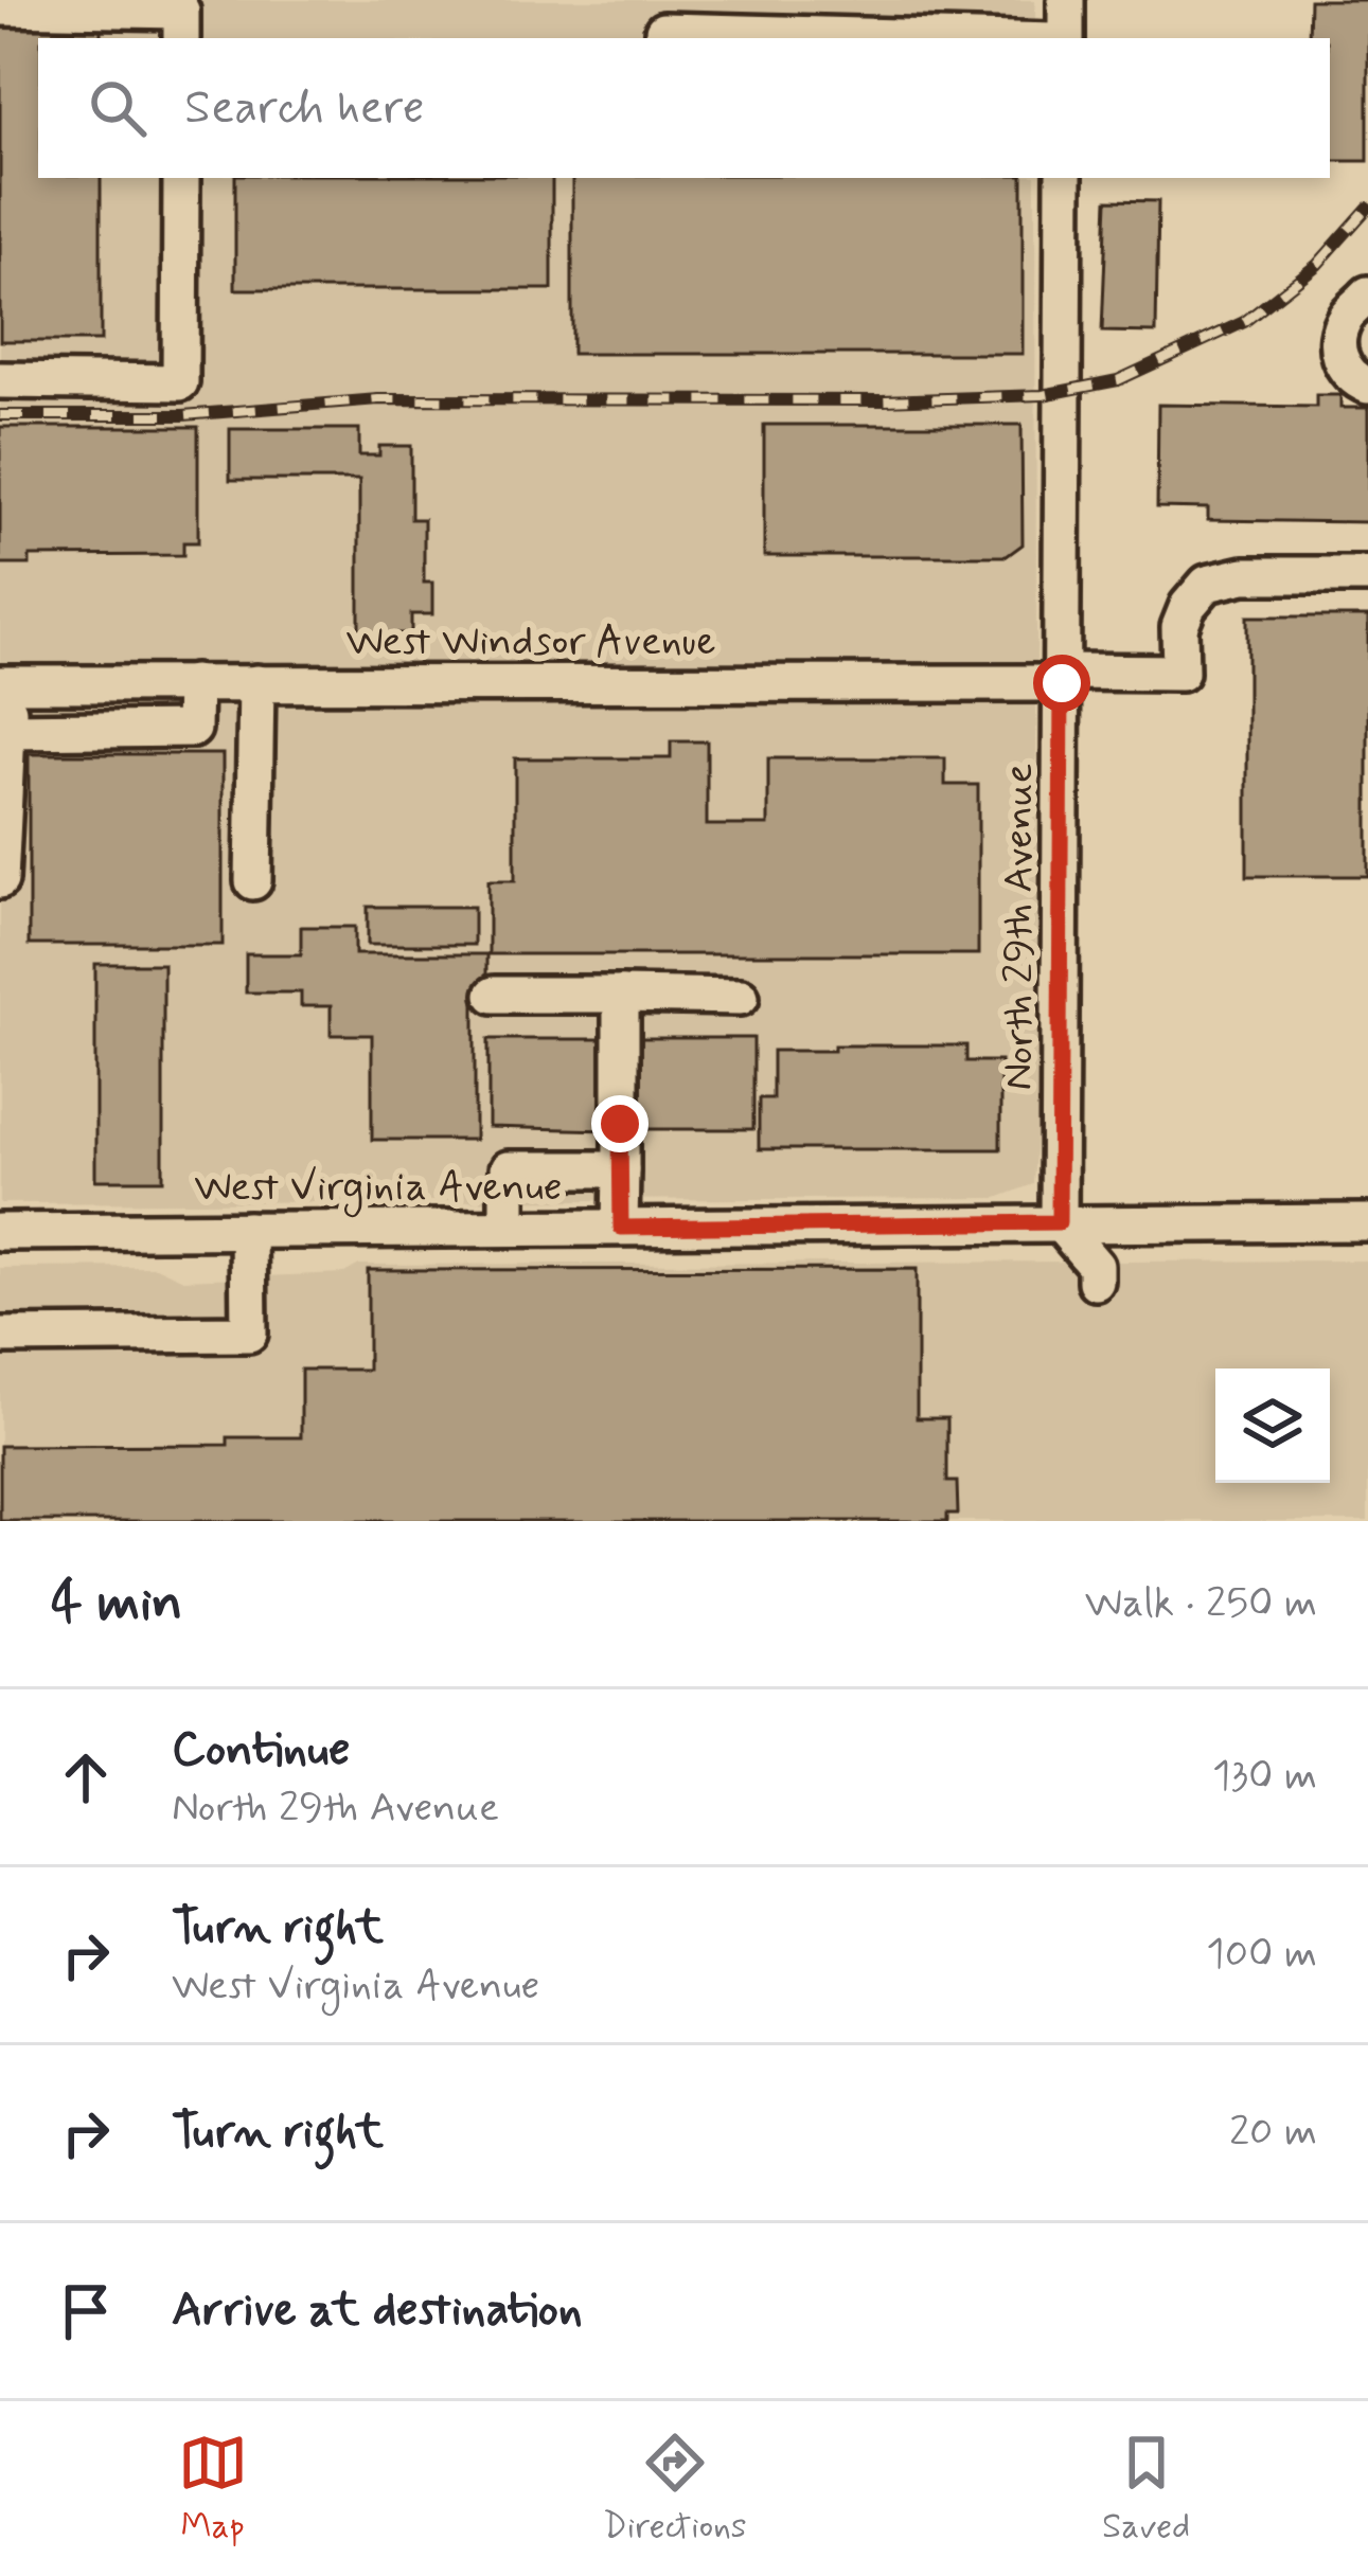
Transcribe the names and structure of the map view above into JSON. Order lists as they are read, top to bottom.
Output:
{
  "streets": {
    "street": ["West Windsor Avenue", "North 29th Avenue", "West Virginia Avenue"]
  },
  "crossings": [
    ["West Windsor Avenue", "North 29th Avenue"],
    ["North 29th Avenue", "West Virginia Avenue"]
  ],
  "page": {
    "search": "Search here",
    "heading": ["4 min", "Walk · 250 m"],
    "list": [
      ["Continue", "North 29th Avenue", "130 m"],
      ["Turn right", "West Virginia Avenue", "100 m"],
      ["Turn right", "20 m"],
      "Arrive at destination"
    ],
    "nav": ["Map", "Directions", "Saved"]
  }
}
